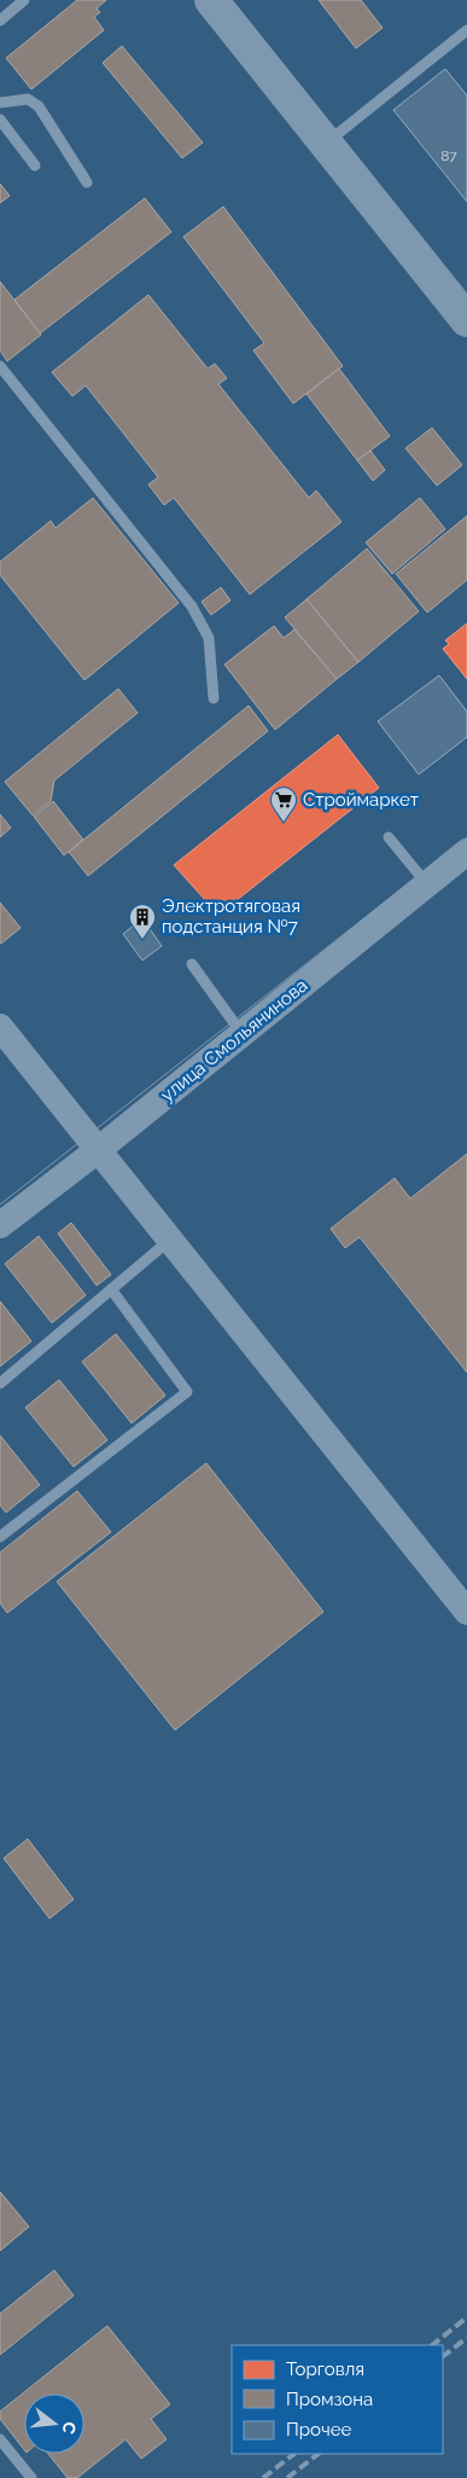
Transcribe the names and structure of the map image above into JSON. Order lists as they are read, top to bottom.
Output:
{
  "streets": {
    "street": ["улица Смольянинова"]
  },
  "places": {
    "supermarket": ["Строймаркет"],
    "building": ["Электротяговая подстанция №7"]
  },
  "house_numbers": ["87"],
  "legend": ["Торговля", "Промзона", "Прочее"],
  "north": "right"
}
